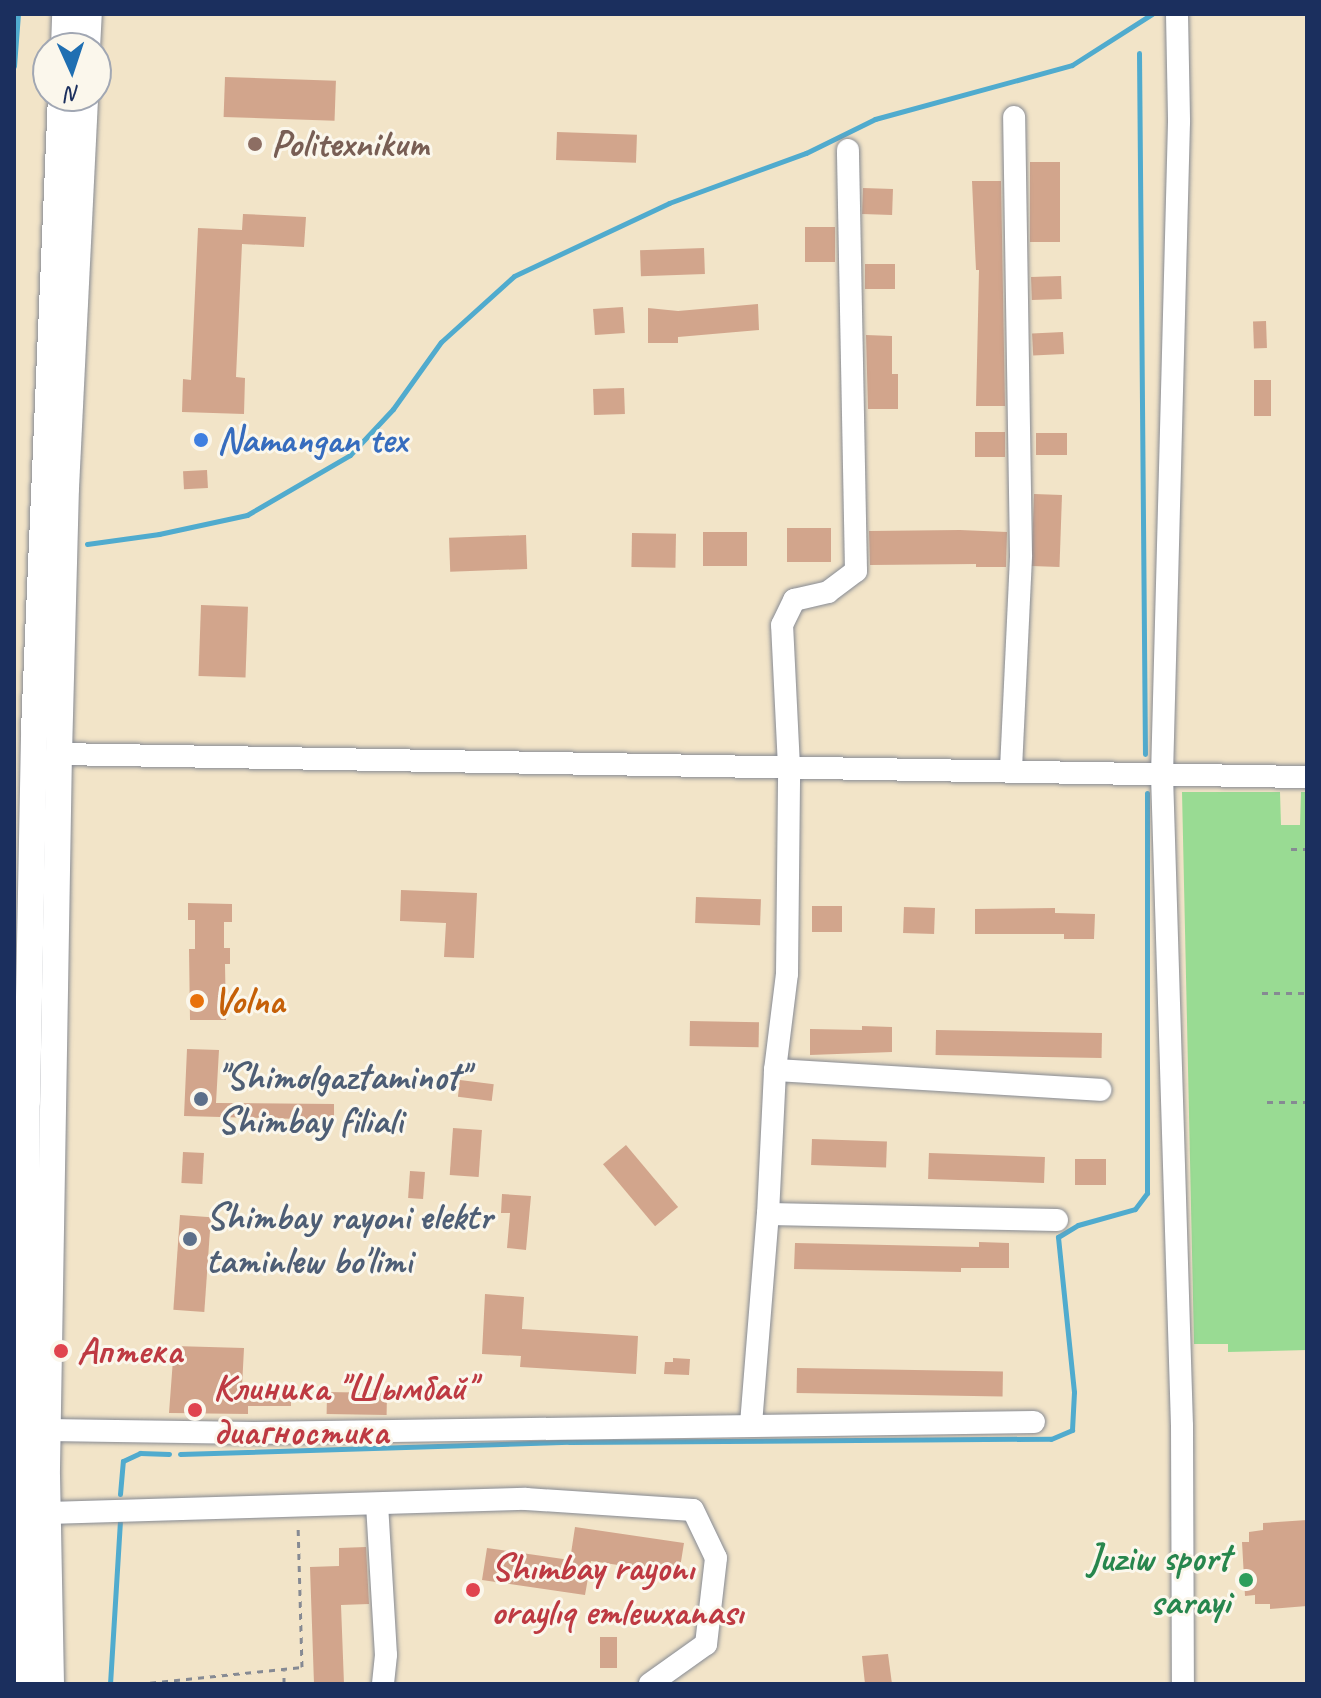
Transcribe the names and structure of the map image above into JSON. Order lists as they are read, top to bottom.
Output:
{
  "places": [
    "Politexnikum",
    "Namangan tex",
    "Volna",
    "\"Shimolgaztaminot\" Shimbay filiali",
    "Shimbay rayoni elektr taminlew bo'limi",
    "Аптека",
    "Клиника \"Шымбай\" диагностика",
    "Juziw sport sarayi",
    "Shımbay rayonı oraylıq emlewxanası"
  ],
  "north": "bottom"
}
